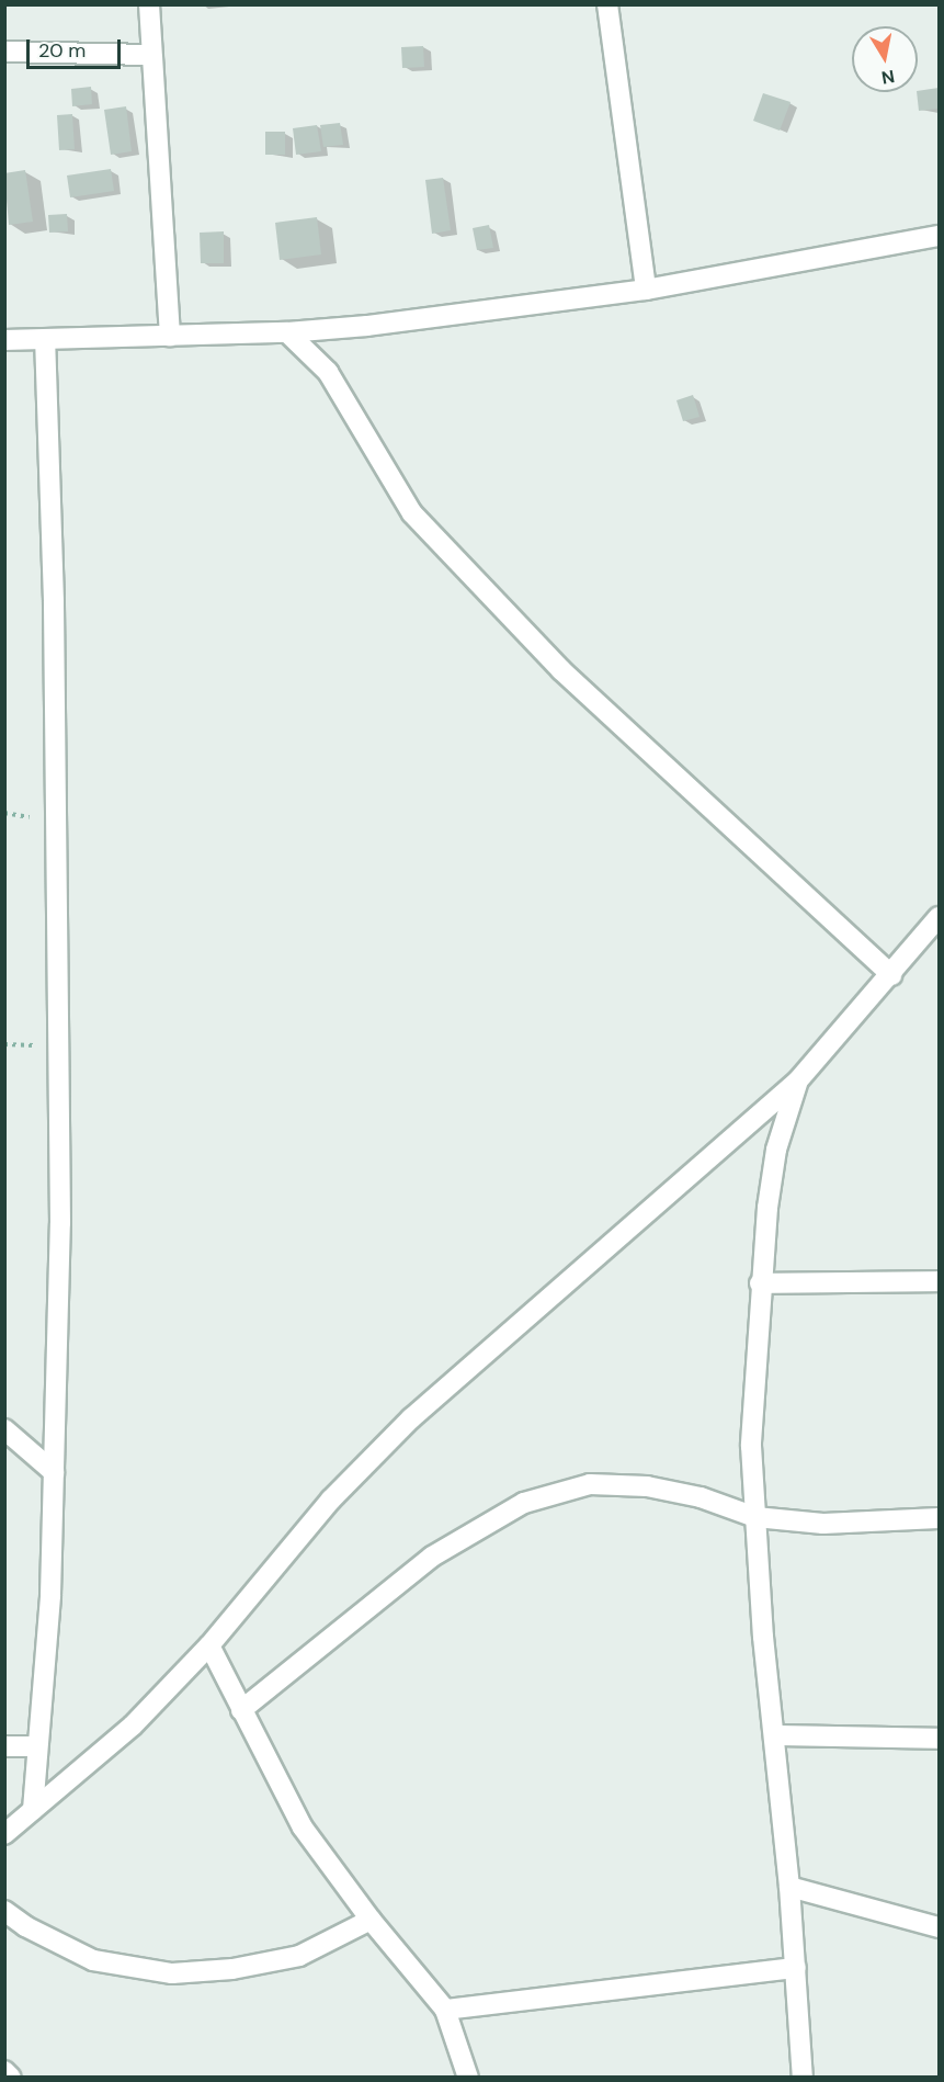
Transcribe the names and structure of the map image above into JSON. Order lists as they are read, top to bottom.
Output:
{
  "scale_bar": "20 m",
  "north": "bottom"
}
